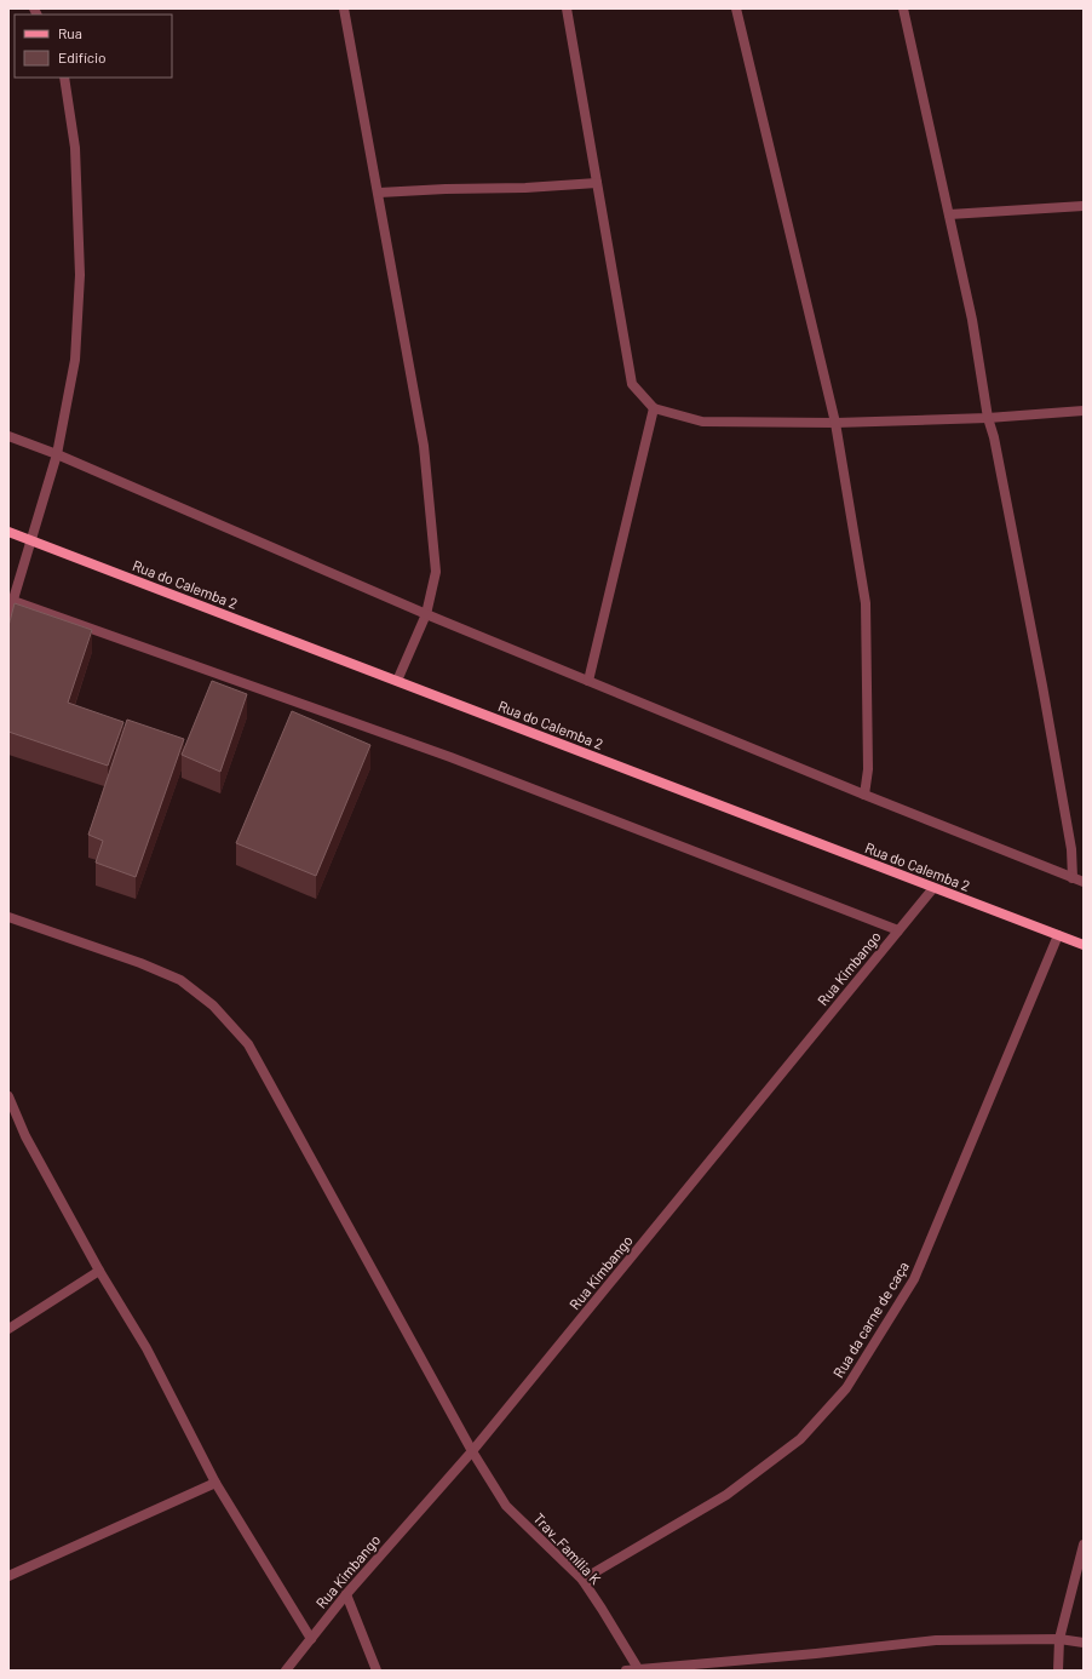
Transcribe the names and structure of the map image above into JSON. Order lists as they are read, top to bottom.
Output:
{
  "streets": {
    "main road": ["Rua do Calemba 2"],
    "street": ["Rua Kimbango", "Rua da carne de caça", "Trav_Família K"]
  },
  "crossings": [
    ["Rua do Calemba 2", "Rua Kimbango"],
    ["Rua do Calemba 2", "Rua da carne de caça"],
    ["Rua Kimbango", "Trav_Família K"],
    ["Rua da carne de caça", "Trav_Família K"]
  ],
  "legend": ["Rua", "Edifício"]
}
